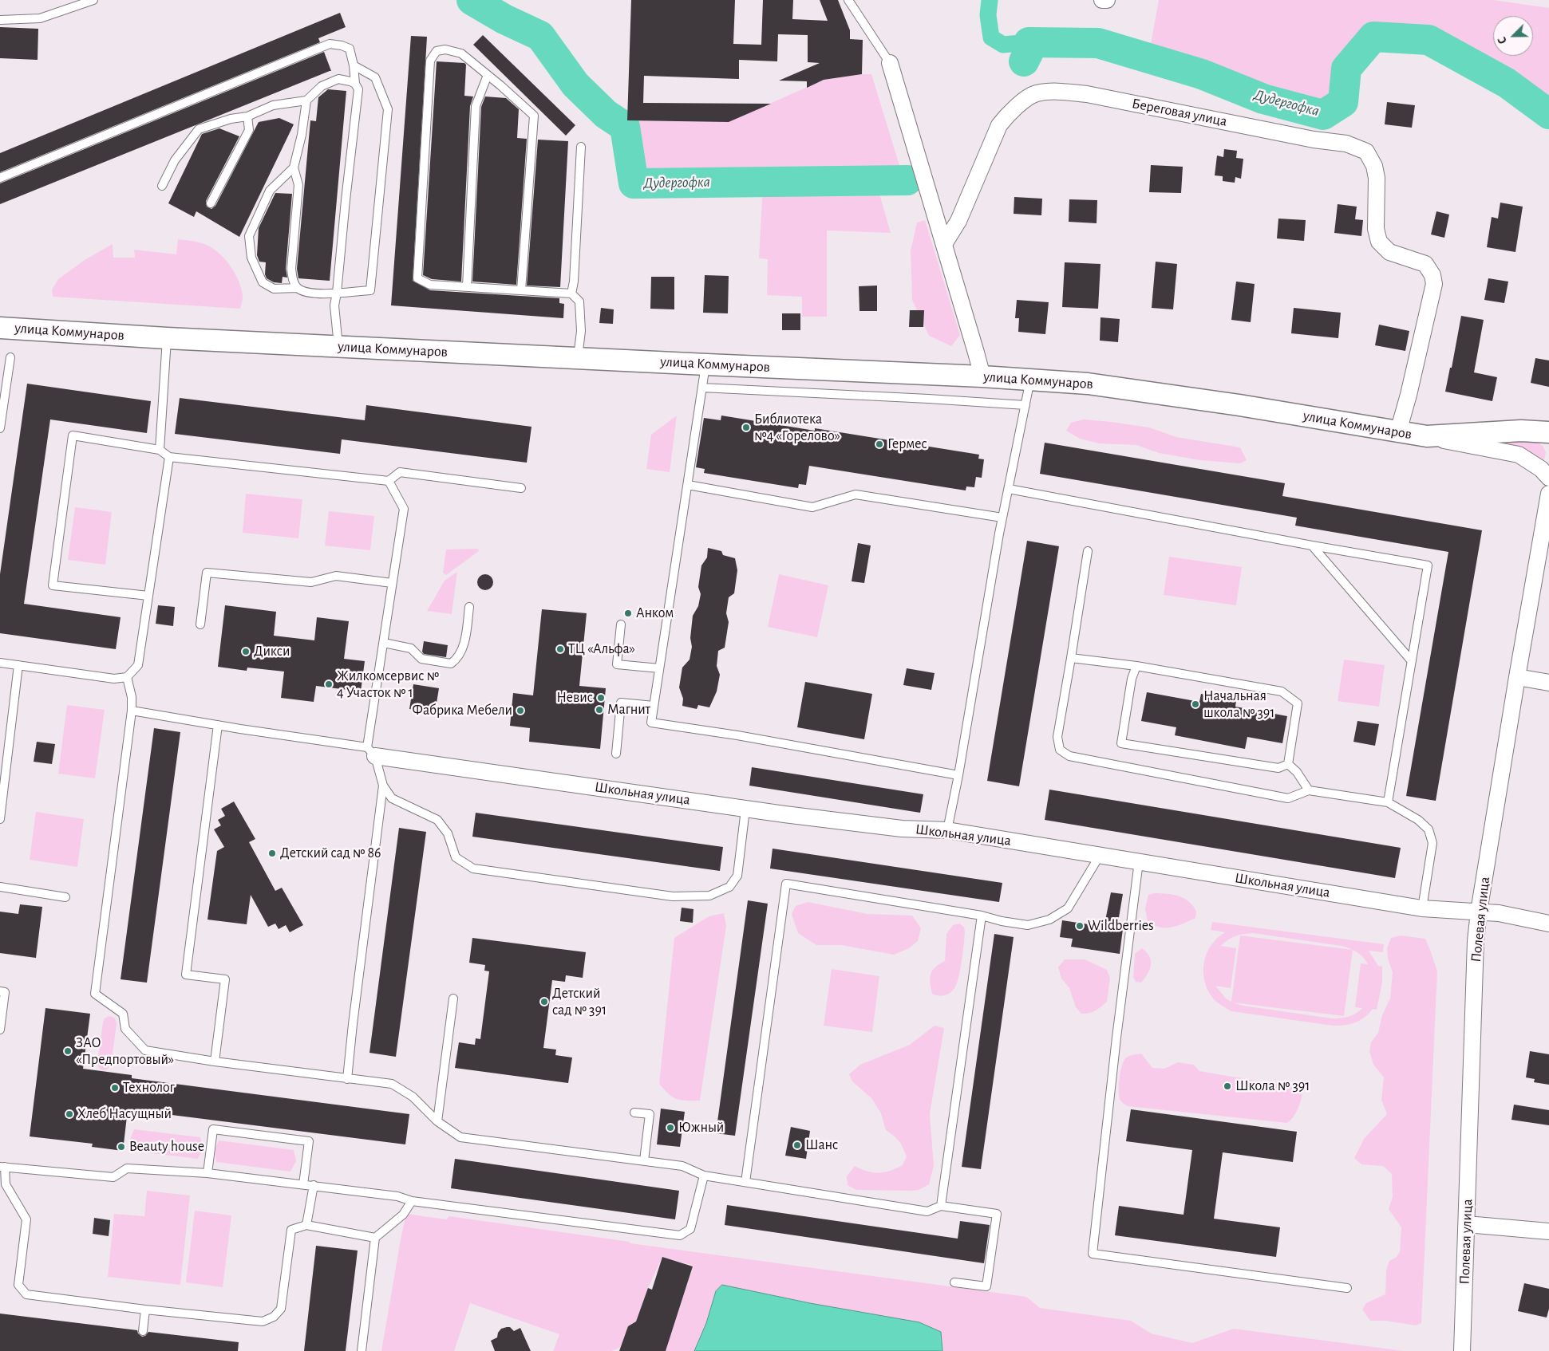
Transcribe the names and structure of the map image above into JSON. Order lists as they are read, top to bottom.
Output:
{
  "streets": {
    "street": [
      "Береговая улица",
      "улица Коммунаров",
      "Школьная улица",
      "Полевая улица"
    ]
  },
  "crossings": [
    ["Береговая улица", "улица Коммунаров"],
    ["Школьная улица", "Полевая улица"]
  ],
  "water": ["Дудергофка"],
  "places": [
    "Библиотека №4 «Горелово»",
    "Гермес",
    "Анком",
    "ТЦ «Альфа»",
    "Дикси",
    "Жилкомсервис № 4 Участок № 1",
    "Невис",
    "Начальная школа № 391",
    "Магнит",
    "Фабрика Мебели",
    "Детский сад № 86",
    "Wildberries",
    "Детский сад № 391",
    "ЗАО «Предпортовый»",
    "Школа № 391",
    "Технолог",
    "Хлеб Насущный",
    "Южный",
    "Шанс",
    "Beauty house"
  ],
  "north": "bottom left"
}
